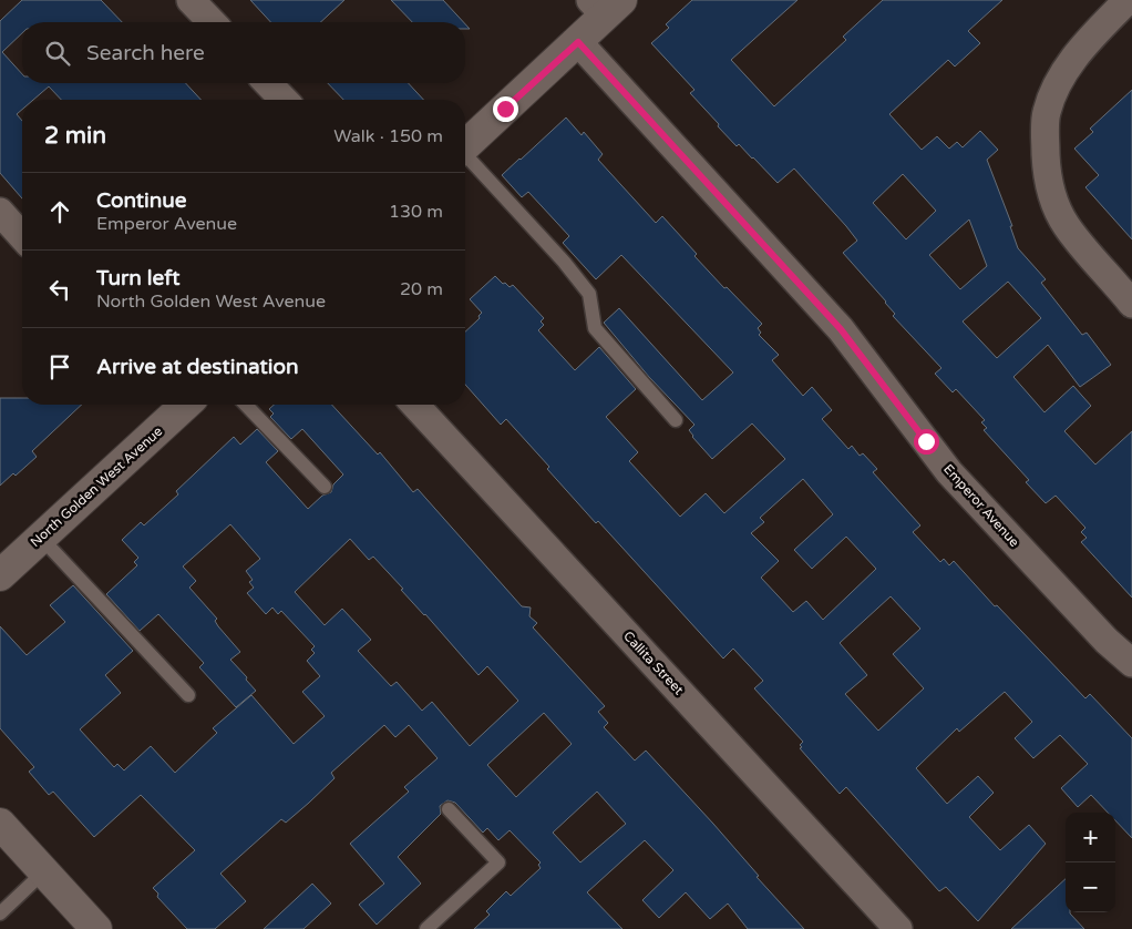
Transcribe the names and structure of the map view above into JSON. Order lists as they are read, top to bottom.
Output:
{
  "streets": {
    "street": ["North Golden West Avenue", "Emperor Avenue", "Callita Street"]
  },
  "page": {
    "search": "Search here",
    "heading": ["2 min", "Walk · 150 m"],
    "list": [
      ["Continue", "Emperor Avenue", "130 m"],
      ["Turn left", "North Golden West Avenue", "20 m"],
      "Arrive at destination"
    ],
    "map_buttons": ["+", "−"]
  }
}
